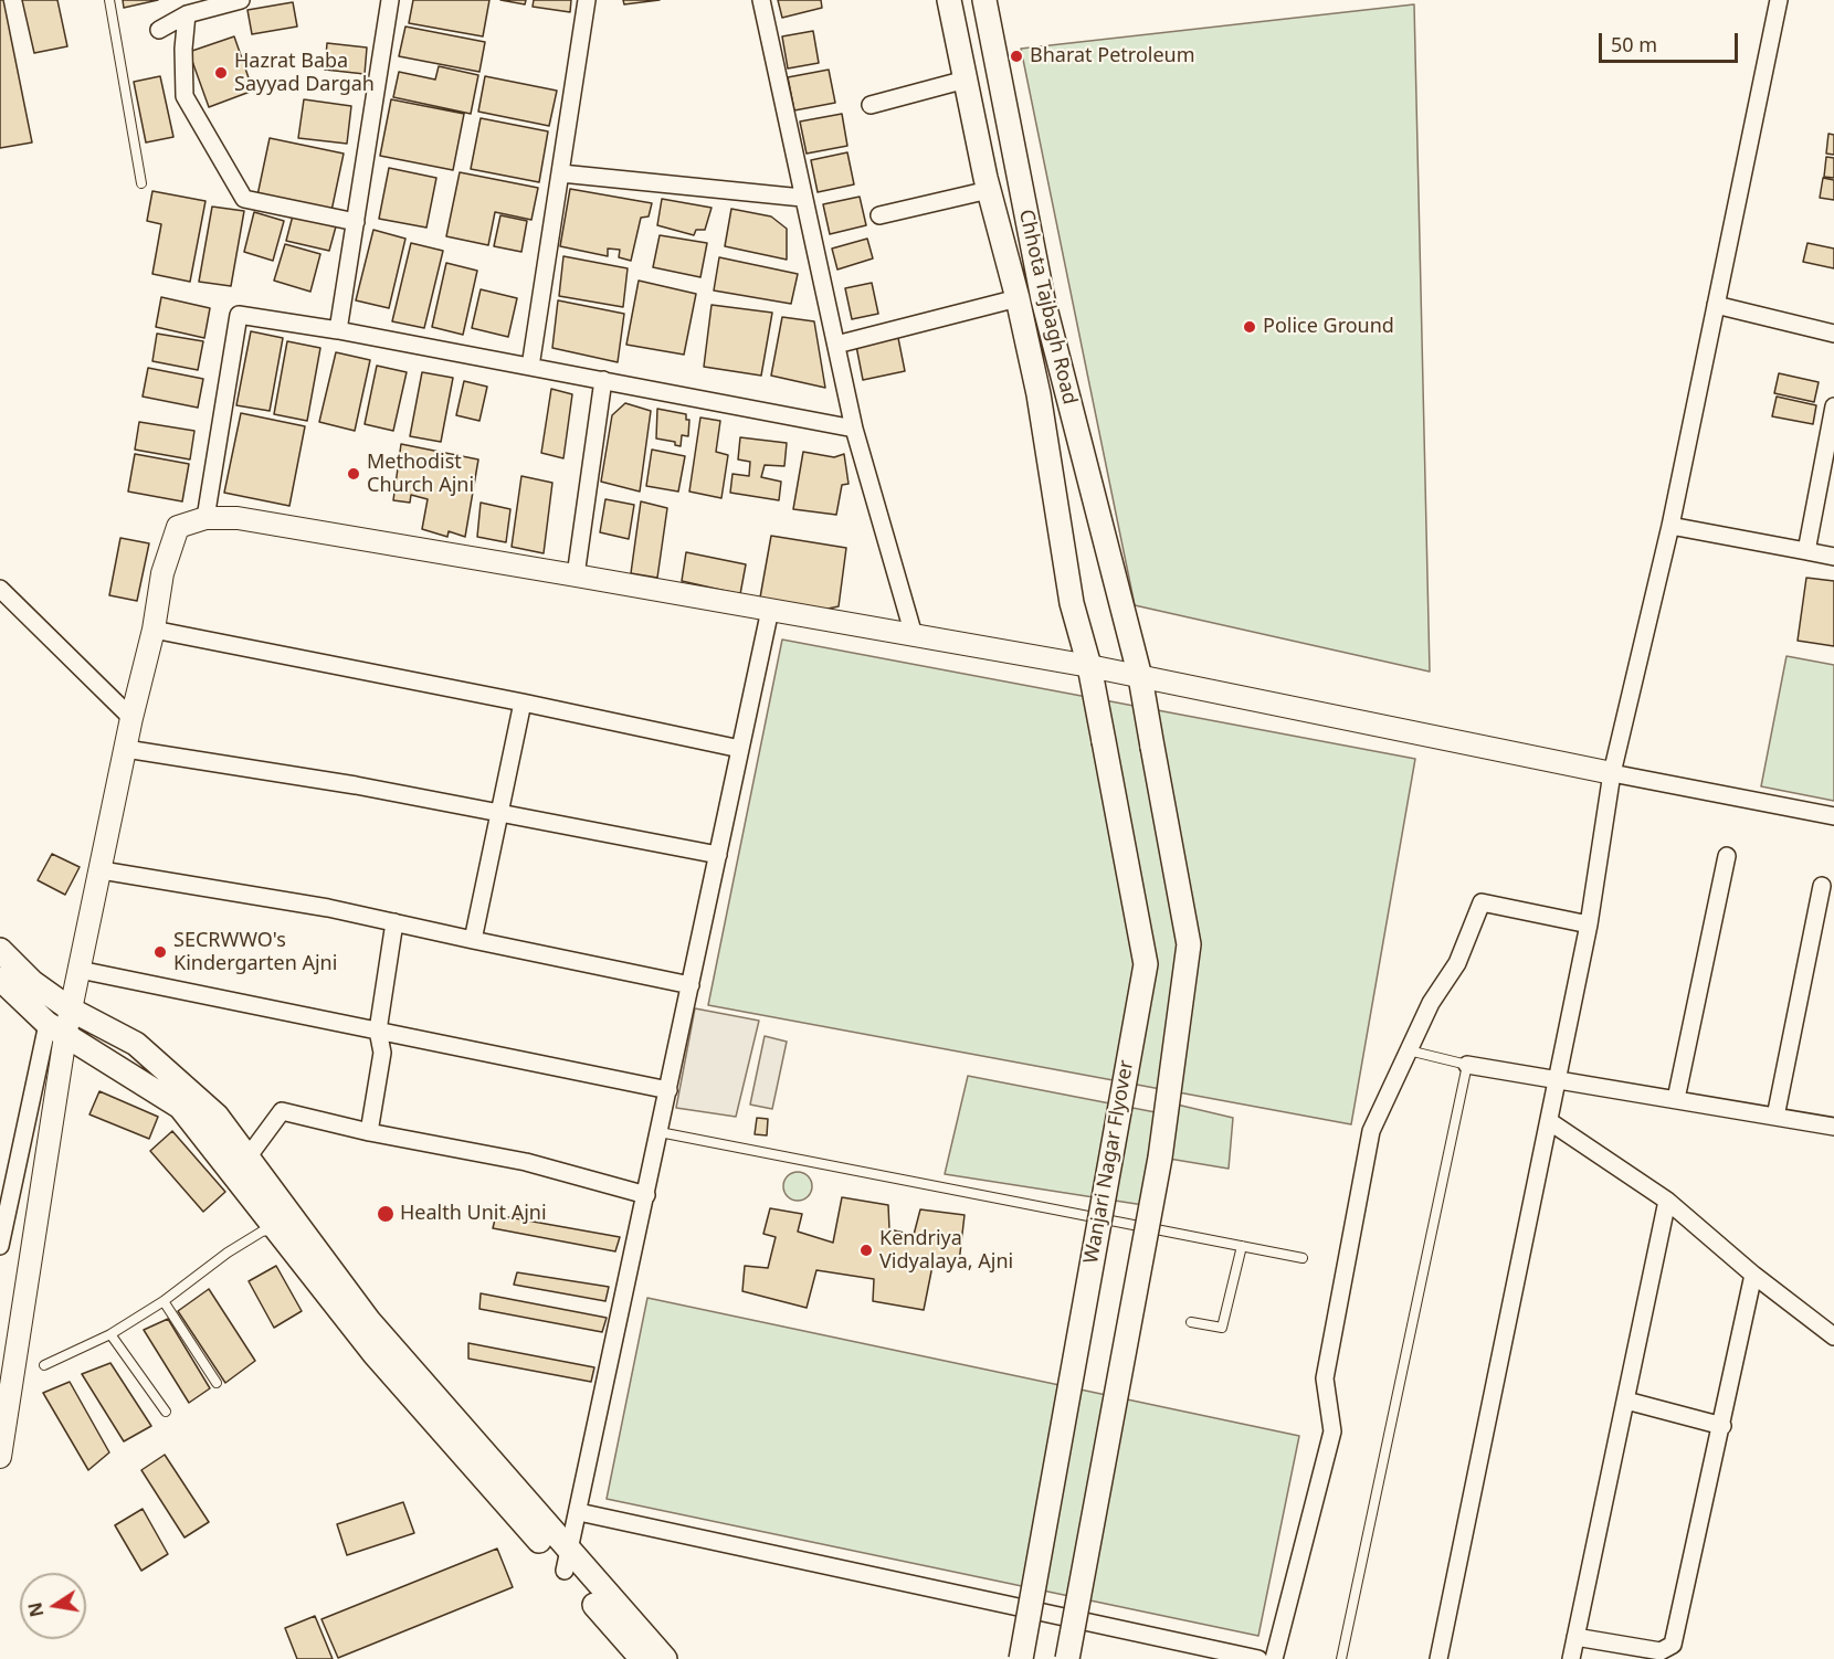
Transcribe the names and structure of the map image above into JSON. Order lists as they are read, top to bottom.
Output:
{
  "streets": {
    "main road": ["Chhota Tajbagh Road", "Wanjari Nagar Flyover"]
  },
  "places": [
    "Bharat Petroleum",
    "Hazrat Baba Sayyad Dargah",
    "Police Ground",
    "Methodist Church Ajni",
    "SECRWWO's Kindergarten Ajni",
    "Health Unit Ajni",
    "Kendriya Vidyalaya, Ajni"
  ],
  "scale_bar": "50 m",
  "north": "left"
}
